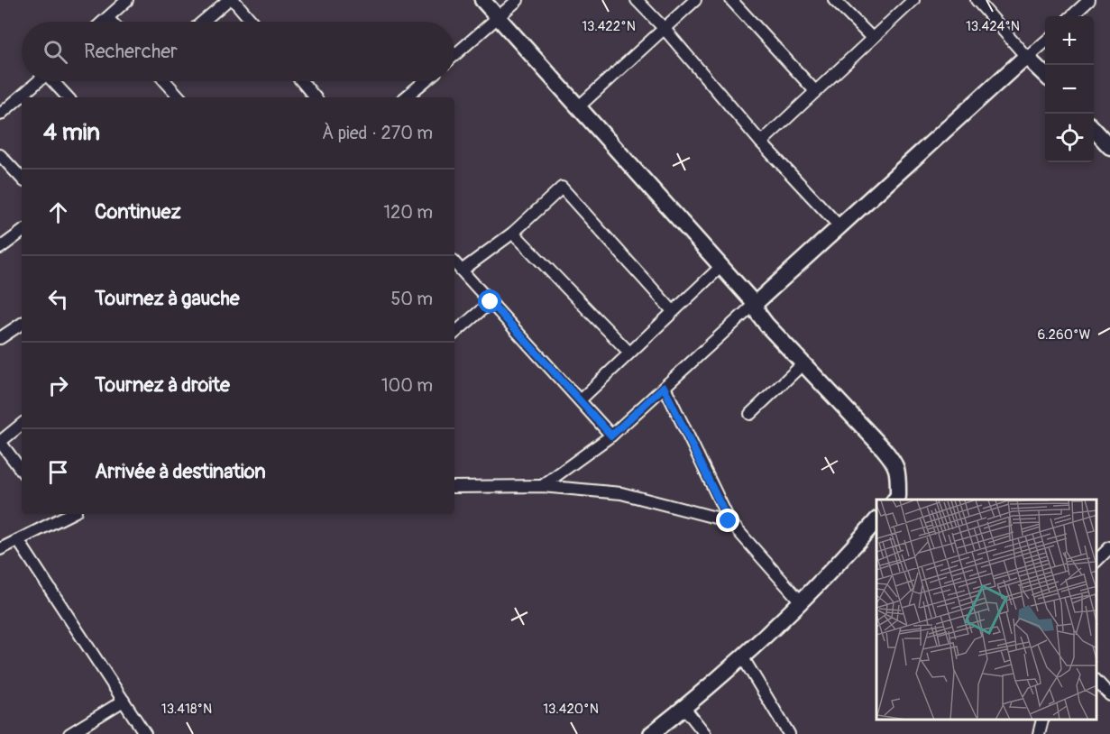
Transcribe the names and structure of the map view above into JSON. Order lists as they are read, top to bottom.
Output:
{
  "page": {
    "map_buttons": ["+", "−"],
    "search": "Rechercher",
    "heading": ["4 min", "À pied · 270 m"],
    "list": [
      ["Continuez", "120 m"],
      ["Tournez à gauche", "50 m"],
      ["Tournez à droite", "100 m"],
      "Arrivée à destination"
    ]
  },
  "coordinates": [
    "13.422°N",
    "13.424°N",
    "6.260°W",
    "13.418°N",
    "13.420°N"
  ]
}
